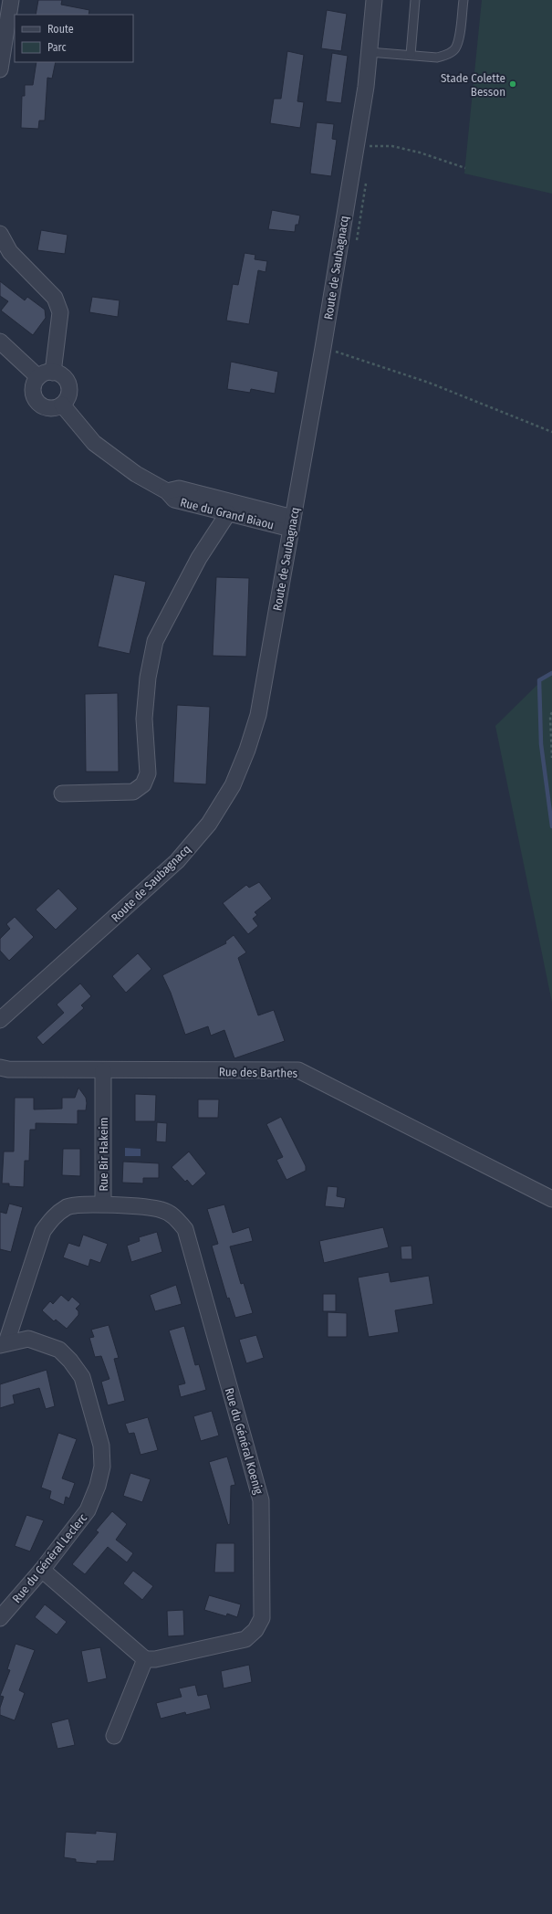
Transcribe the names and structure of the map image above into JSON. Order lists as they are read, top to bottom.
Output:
{
  "streets": {
    "street": [
      "Route de Saubagnacq",
      "Rue du Grand Biaou",
      "Rue des Barthes",
      "Rue Bir Hakeim",
      "Rue du Général Koenig",
      "Rue du Général Leclerc"
    ]
  },
  "crossings": [
    ["Route de Saubagnacq", "Rue du Grand Biaou"],
    ["Rue des Barthes", "Rue Bir Hakeim"],
    ["Rue Bir Hakeim", "Rue du Général Koenig"],
    ["Rue Bir Hakeim", "Rue du Général Leclerc"]
  ],
  "places": ["Stade Colette Besson"],
  "legend": ["Route", "Parc"]
}
